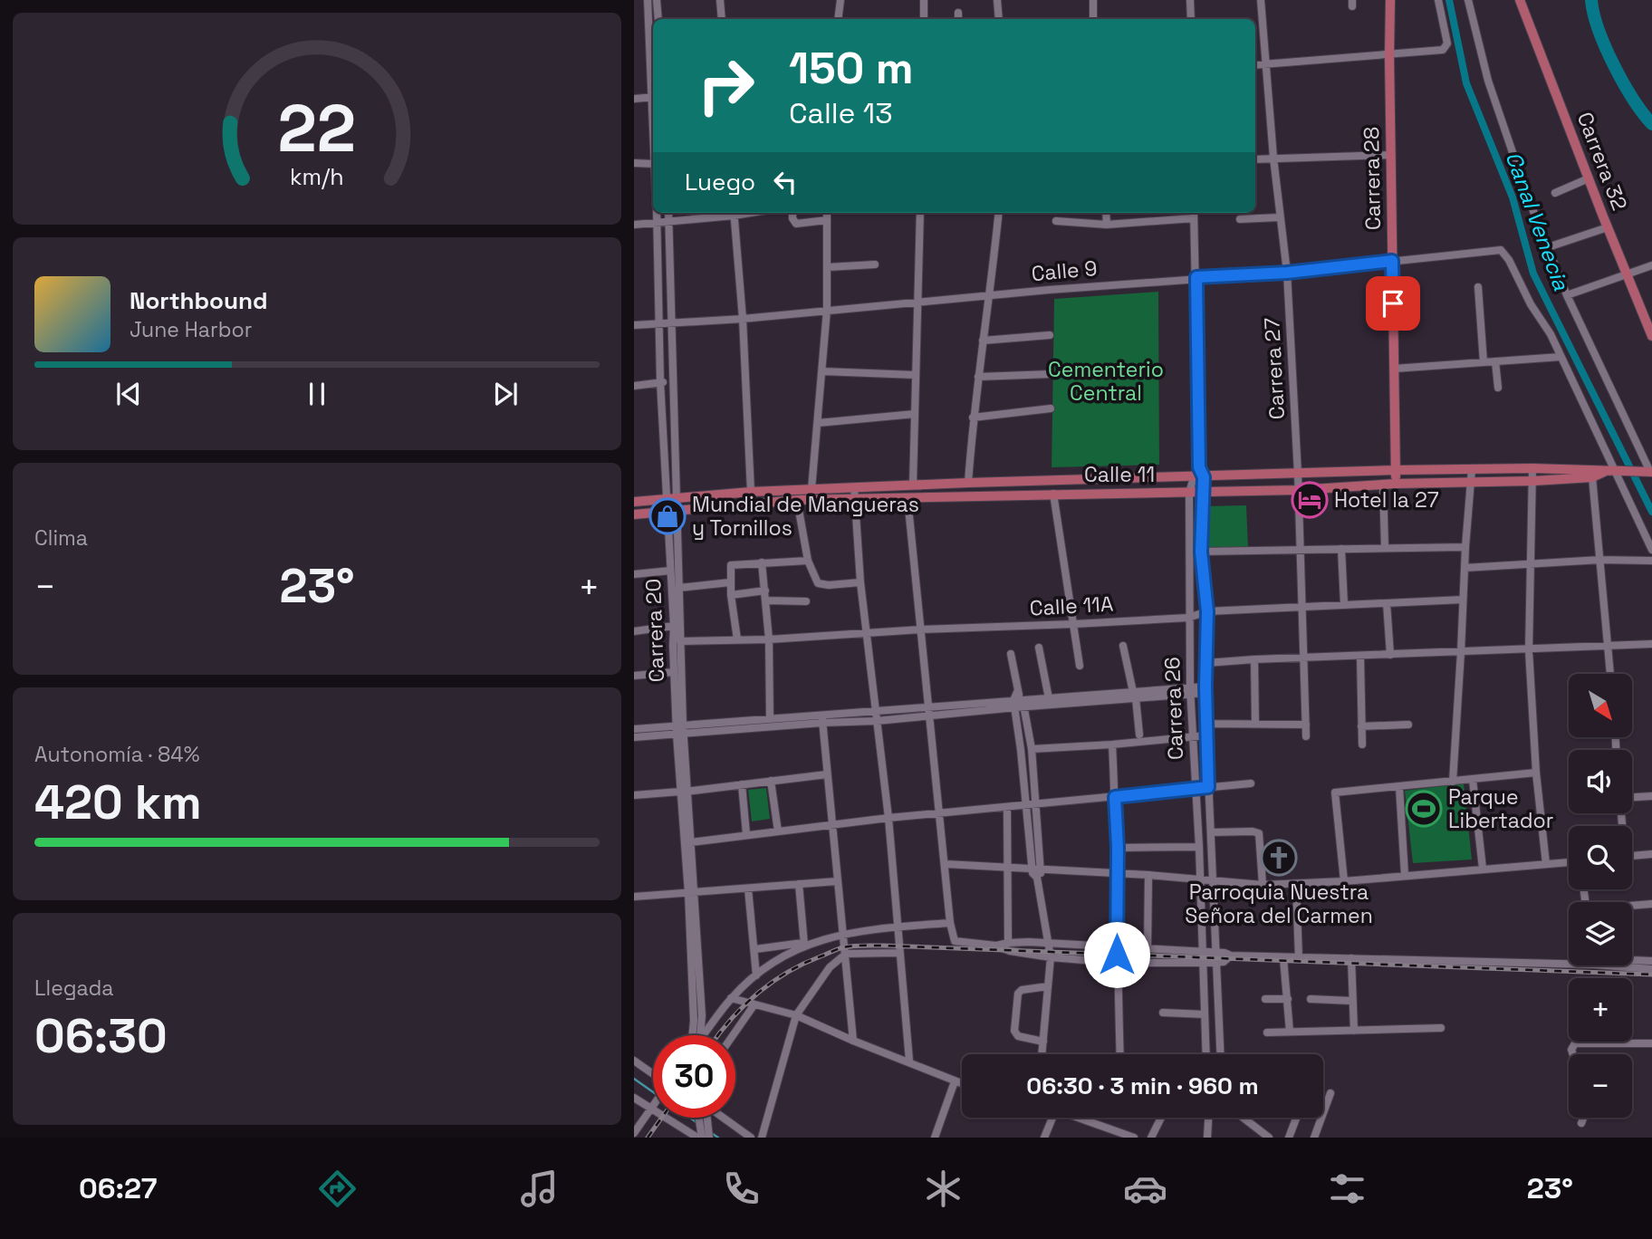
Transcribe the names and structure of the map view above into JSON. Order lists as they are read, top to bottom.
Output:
{
  "streets": {
    "main road": ["Carrera 32", "Carrera 28", "Calle 11"],
    "street": [
      "Calle 9",
      "Carrera 27",
      "Calle 11A",
      "Carrera 20",
      "Carrera 26"
    ]
  },
  "crossings": [
    ["Carrera 28", "Calle 9"],
    ["Carrera 28", "Calle 11"],
    ["Calle 9", "Carrera 27"],
    ["Calle 9", "Carrera 20"],
    ["Calle 9", "Carrera 26"],
    ["Carrera 27", "Calle 11"],
    ["Carrera 27", "Calle 11A"],
    ["Calle 11", "Carrera 20"],
    ["Calle 11", "Carrera 26"],
    ["Calle 11A", "Carrera 20"],
    ["Calle 11A", "Carrera 26"]
  ],
  "water": ["Canal Venecia"],
  "parks": ["Cementerio Central"],
  "places": {
    "hotel": ["Hotel la 27"],
    "shop": ["Mundial de Mangueras y Tornillos"],
    "sports": ["Parque Libertador"],
    "church": ["Parroquia Nuestra Señora del Carmen"]
  },
  "north": "bottom right",
  "page": {
    "turn": ["150 m", "Calle 13"],
    "then": "Luego",
    "song": ["Northbound", "June Harbor"],
    "tile": [
      "Clima",
      ["Autonomía · 84%", "420 km"],
      ["Llegada", "06:30"]
    ],
    "heat": ["−", "23°", "+"],
    "map_buttons": ["+", "−"],
    "limit": "30",
    "trip": "06:30 · 3 min · 960 m",
    "tabs": ["06:27", "23°"],
    "gauge": ["22", "km/h"]
  }
}
